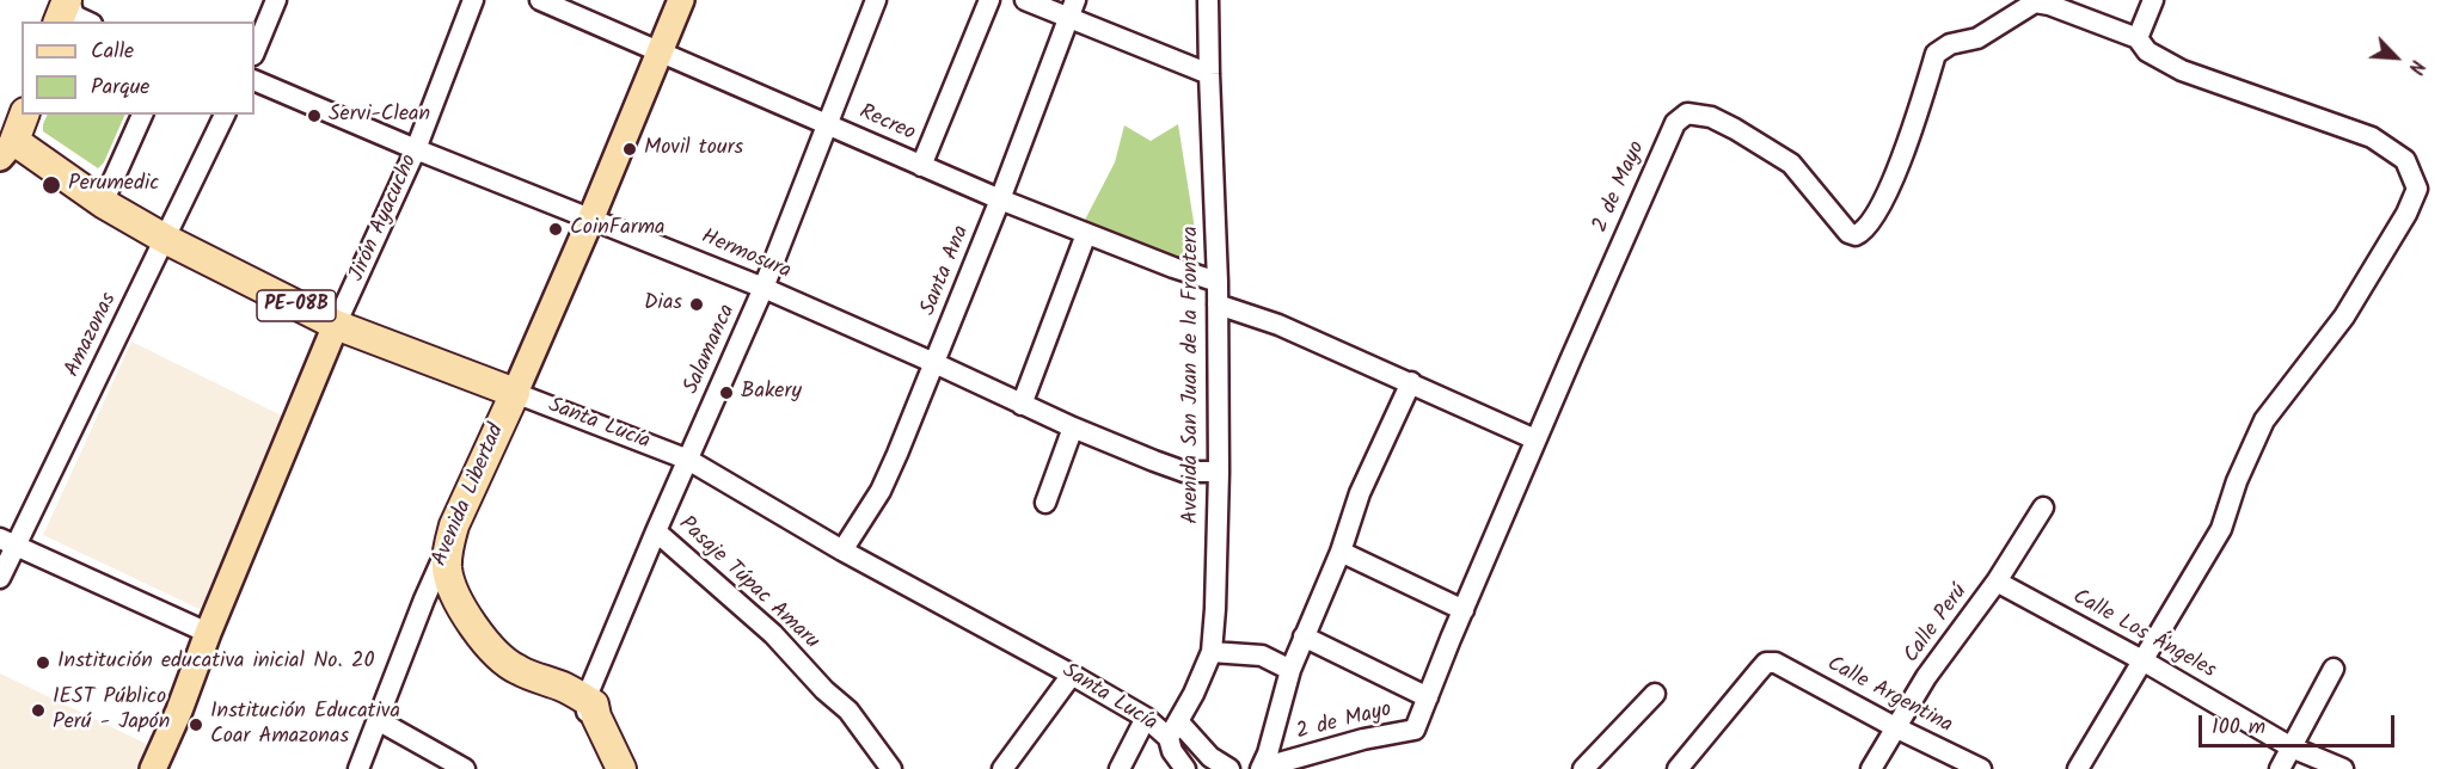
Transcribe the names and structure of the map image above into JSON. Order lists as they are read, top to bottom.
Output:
{
  "streets": {
    "highway": ["PE-08B", "Santa Lucía", "Avenida Libertad"],
    "main road": ["Jirón Ayacucho"],
    "street": [
      "Recreo",
      "2 de Mayo",
      "Hermosura",
      "Santa Ana",
      "Amazonas",
      "Salamanca",
      "Avenida San Juan de la Frontera",
      "Pasaje Túpac Amaru",
      "Calle Perú",
      "Calle Los Ángeles",
      "Calle Argentina"
    ]
  },
  "crossings": [
    ["Recreo", "Santa Ana"],
    ["Recreo", "Salamanca"],
    ["Recreo", "Avenida San Juan de la Frontera"],
    ["Recreo", "Avenida Libertad"],
    ["Jirón Ayacucho", "Hermosura"],
    ["Jirón Ayacucho", "Santa Lucía"],
    ["Hermosura", "Santa Ana"],
    ["Hermosura", "Salamanca"],
    ["Hermosura", "Avenida San Juan de la Frontera"],
    ["Hermosura", "Avenida Libertad"],
    ["Santa Ana", "Santa Lucía"],
    ["PE-08B", "Santa Lucía"],
    ["Amazonas", "Santa Lucía"],
    ["Salamanca", "Santa Lucía"],
    ["Salamanca", "Pasaje Túpac Amaru"],
    ["Avenida San Juan de la Frontera", "Santa Lucía"],
    ["Santa Lucía", "Avenida Libertad"],
    ["Calle Perú", "Calle Los Ángeles"],
    ["Calle Perú", "Calle Argentina"]
  ],
  "places": [
    "Servi-Clean",
    "Movil tours",
    "Perumedic",
    "CoinFarma",
    "Dias",
    "Bakery",
    "Institución educativa inicial No. 20",
    "IEST Público Perú - Japón",
    "Institución Educativa Coar Amazonas"
  ],
  "legend": ["Calle", "Parque"],
  "scale_bar": "100 m",
  "north": "bottom right"
}
